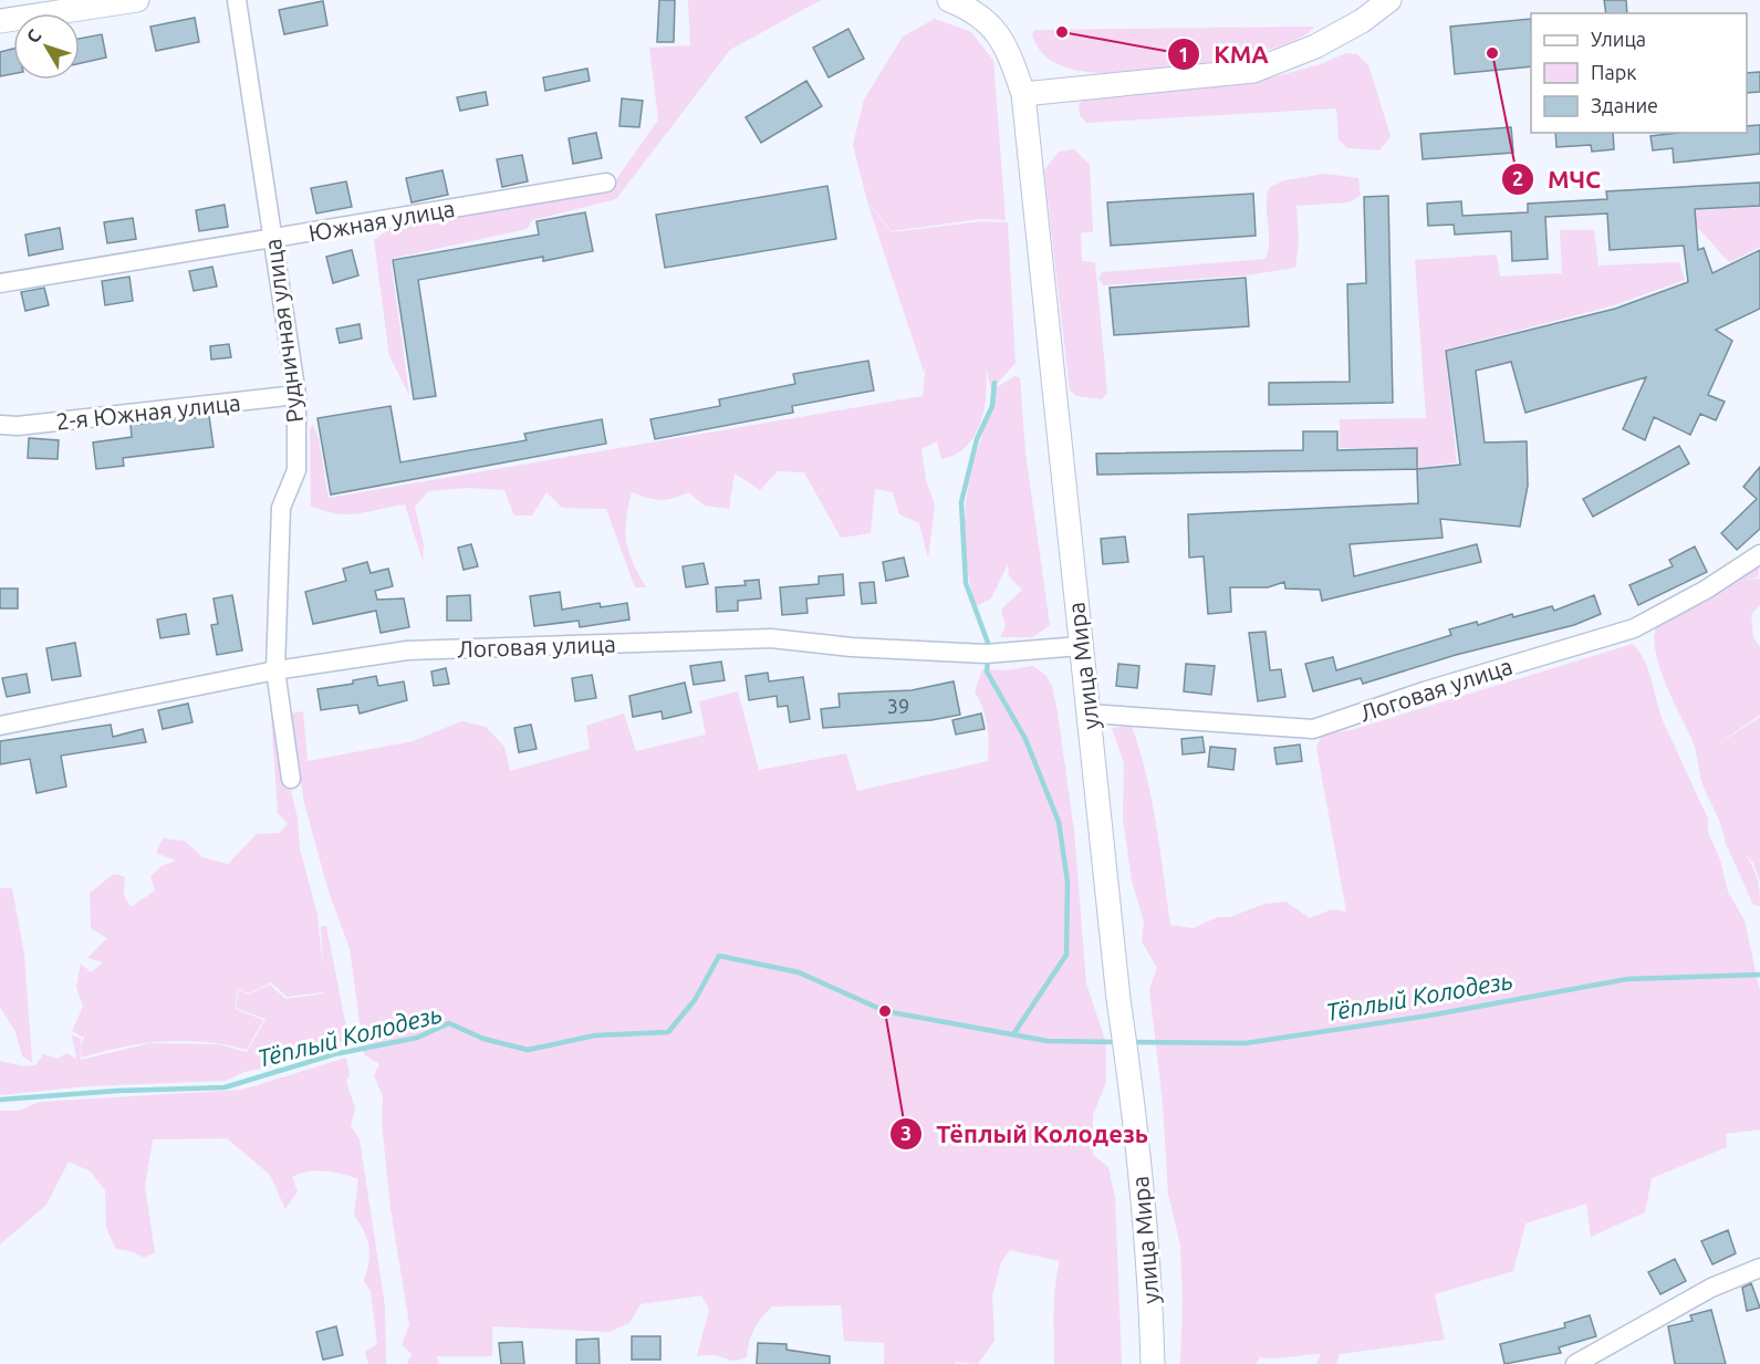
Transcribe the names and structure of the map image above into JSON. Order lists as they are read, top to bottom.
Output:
{
  "streets": {
    "street": [
      "Южная улица",
      "Рудничная улица",
      "2-я Южная улица",
      "Логовая улица",
      "улица Мира"
    ]
  },
  "crossings": [
    ["Южная улица", "Рудничная улица"],
    ["Рудничная улица", "2-я Южная улица"],
    ["Рудничная улица", "Логовая улица"],
    ["Логовая улица", "улица Мира"]
  ],
  "water": ["Тёплый Колодезь"],
  "places": ["КМА", "МЧС", "Тёплый Колодезь"],
  "house_numbers": ["39"],
  "legend": ["Улица", "Парк", "Здание"],
  "north": "top left"
}
